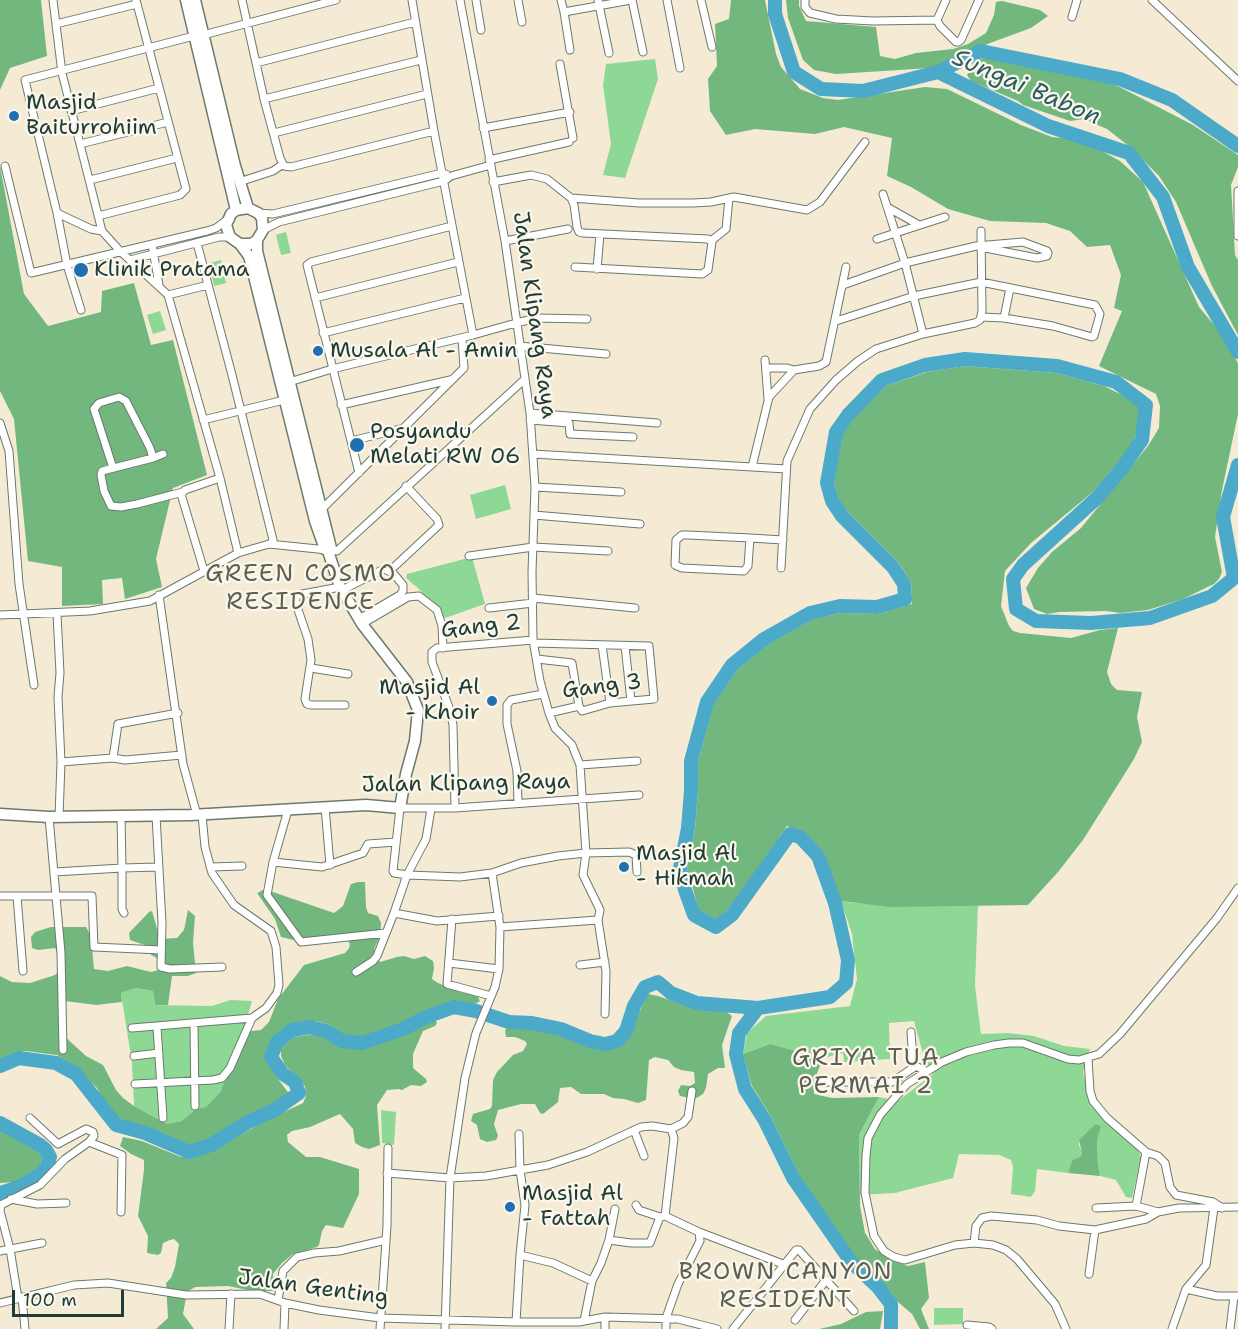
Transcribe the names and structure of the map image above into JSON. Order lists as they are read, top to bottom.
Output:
{
  "streets": {
    "main road": ["Jalan Klipang Raya"],
    "street": ["Gang 2", "Gang 3", "Jalan Genting"]
  },
  "crossings": [
    ["Jalan Klipang Raya", "Gang 2"],
    ["Jalan Klipang Raya", "Gang 3"],
    ["Gang 2", "Gang 3"]
  ],
  "districts": ["GREEN COSMO RESIDENCE", "GRIYA TUA PERMAI 2", "BROWN CANYON RESIDENT"],
  "water": ["Sungai Babon"],
  "places": [
    "Masjid Baiturrohiim",
    "Klinik Pratama",
    "Musala Al - Amin",
    "Posyandu Melati RW 06",
    "Masjid Al - Khoir",
    "Masjid Al - Hikmah",
    "Masjid Al - Fattah"
  ],
  "scale_bar": "100 m"
}
